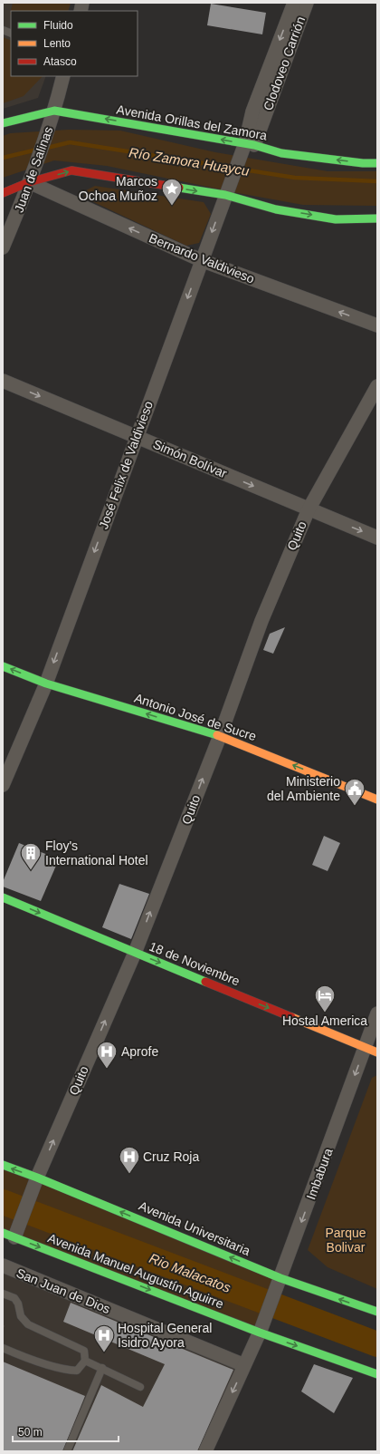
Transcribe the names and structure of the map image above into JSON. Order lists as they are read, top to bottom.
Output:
{
  "streets": {
    "main road": [
      "Avenida Orillas del Zamora",
      "Antonio José de Sucre",
      "18 de Noviembre",
      "Avenida Universitaria",
      "Avenida Manuel Augustín Aguirre"
    ],
    "street": [
      "Clodoveo Carrión",
      "Juan de Salinas",
      "Bernardo Valdivieso",
      "Simón Bolívar",
      "José Felix de Valdivieso",
      "Quito",
      "Imbabura",
      "San Juan de Dios"
    ]
  },
  "crossings": [
    ["Clodoveo Carrión", "Avenida Orillas del Zamora"],
    ["Clodoveo Carrión", "José Felix de Valdivieso"],
    ["Avenida Orillas del Zamora", "Juan de Salinas"],
    ["Avenida Orillas del Zamora", "José Felix de Valdivieso"],
    ["Juan de Salinas", "Bernardo Valdivieso"],
    ["Bernardo Valdivieso", "José Felix de Valdivieso"],
    ["Simón Bolívar", "José Felix de Valdivieso"],
    ["Simón Bolívar", "Quito"],
    ["José Felix de Valdivieso", "Antonio José de Sucre"],
    ["Quito", "Antonio José de Sucre"],
    ["Quito", "18 de Noviembre"],
    ["Quito", "Avenida Universitaria"],
    ["Quito", "Avenida Manuel Augustín Aguirre"],
    ["18 de Noviembre", "Imbabura"],
    ["Imbabura", "Avenida Universitaria"],
    ["Imbabura", "Avenida Manuel Augustín Aguirre"],
    ["Imbabura", "San Juan de Dios"]
  ],
  "one_way": [
    "Bernardo Valdivieso",
    "Simón Bolívar",
    "José Felix de Valdivieso",
    "Quito",
    "Antonio José de Sucre",
    "18 de Noviembre",
    "Imbabura",
    "Avenida Universitaria",
    "Avenida Manuel Augustín Aguirre"
  ],
  "water": ["Río Zamora Huaycu", "Rio Malacatos"],
  "parks": ["Parque Bolivar"],
  "places": {
    "place": ["Marcos Ochoa Muñoz"],
    "public building": ["Ministerio del Ambiente"],
    "building": ["Floy's International Hotel"],
    "hotel": ["Hostal America"],
    "hospital": ["Aprofe", "Cruz Roja", "Hospital General Isidro Ayora"]
  },
  "legend": ["Fluido", "Lento", "Atasco"],
  "scale_bar": "50 m"
}
